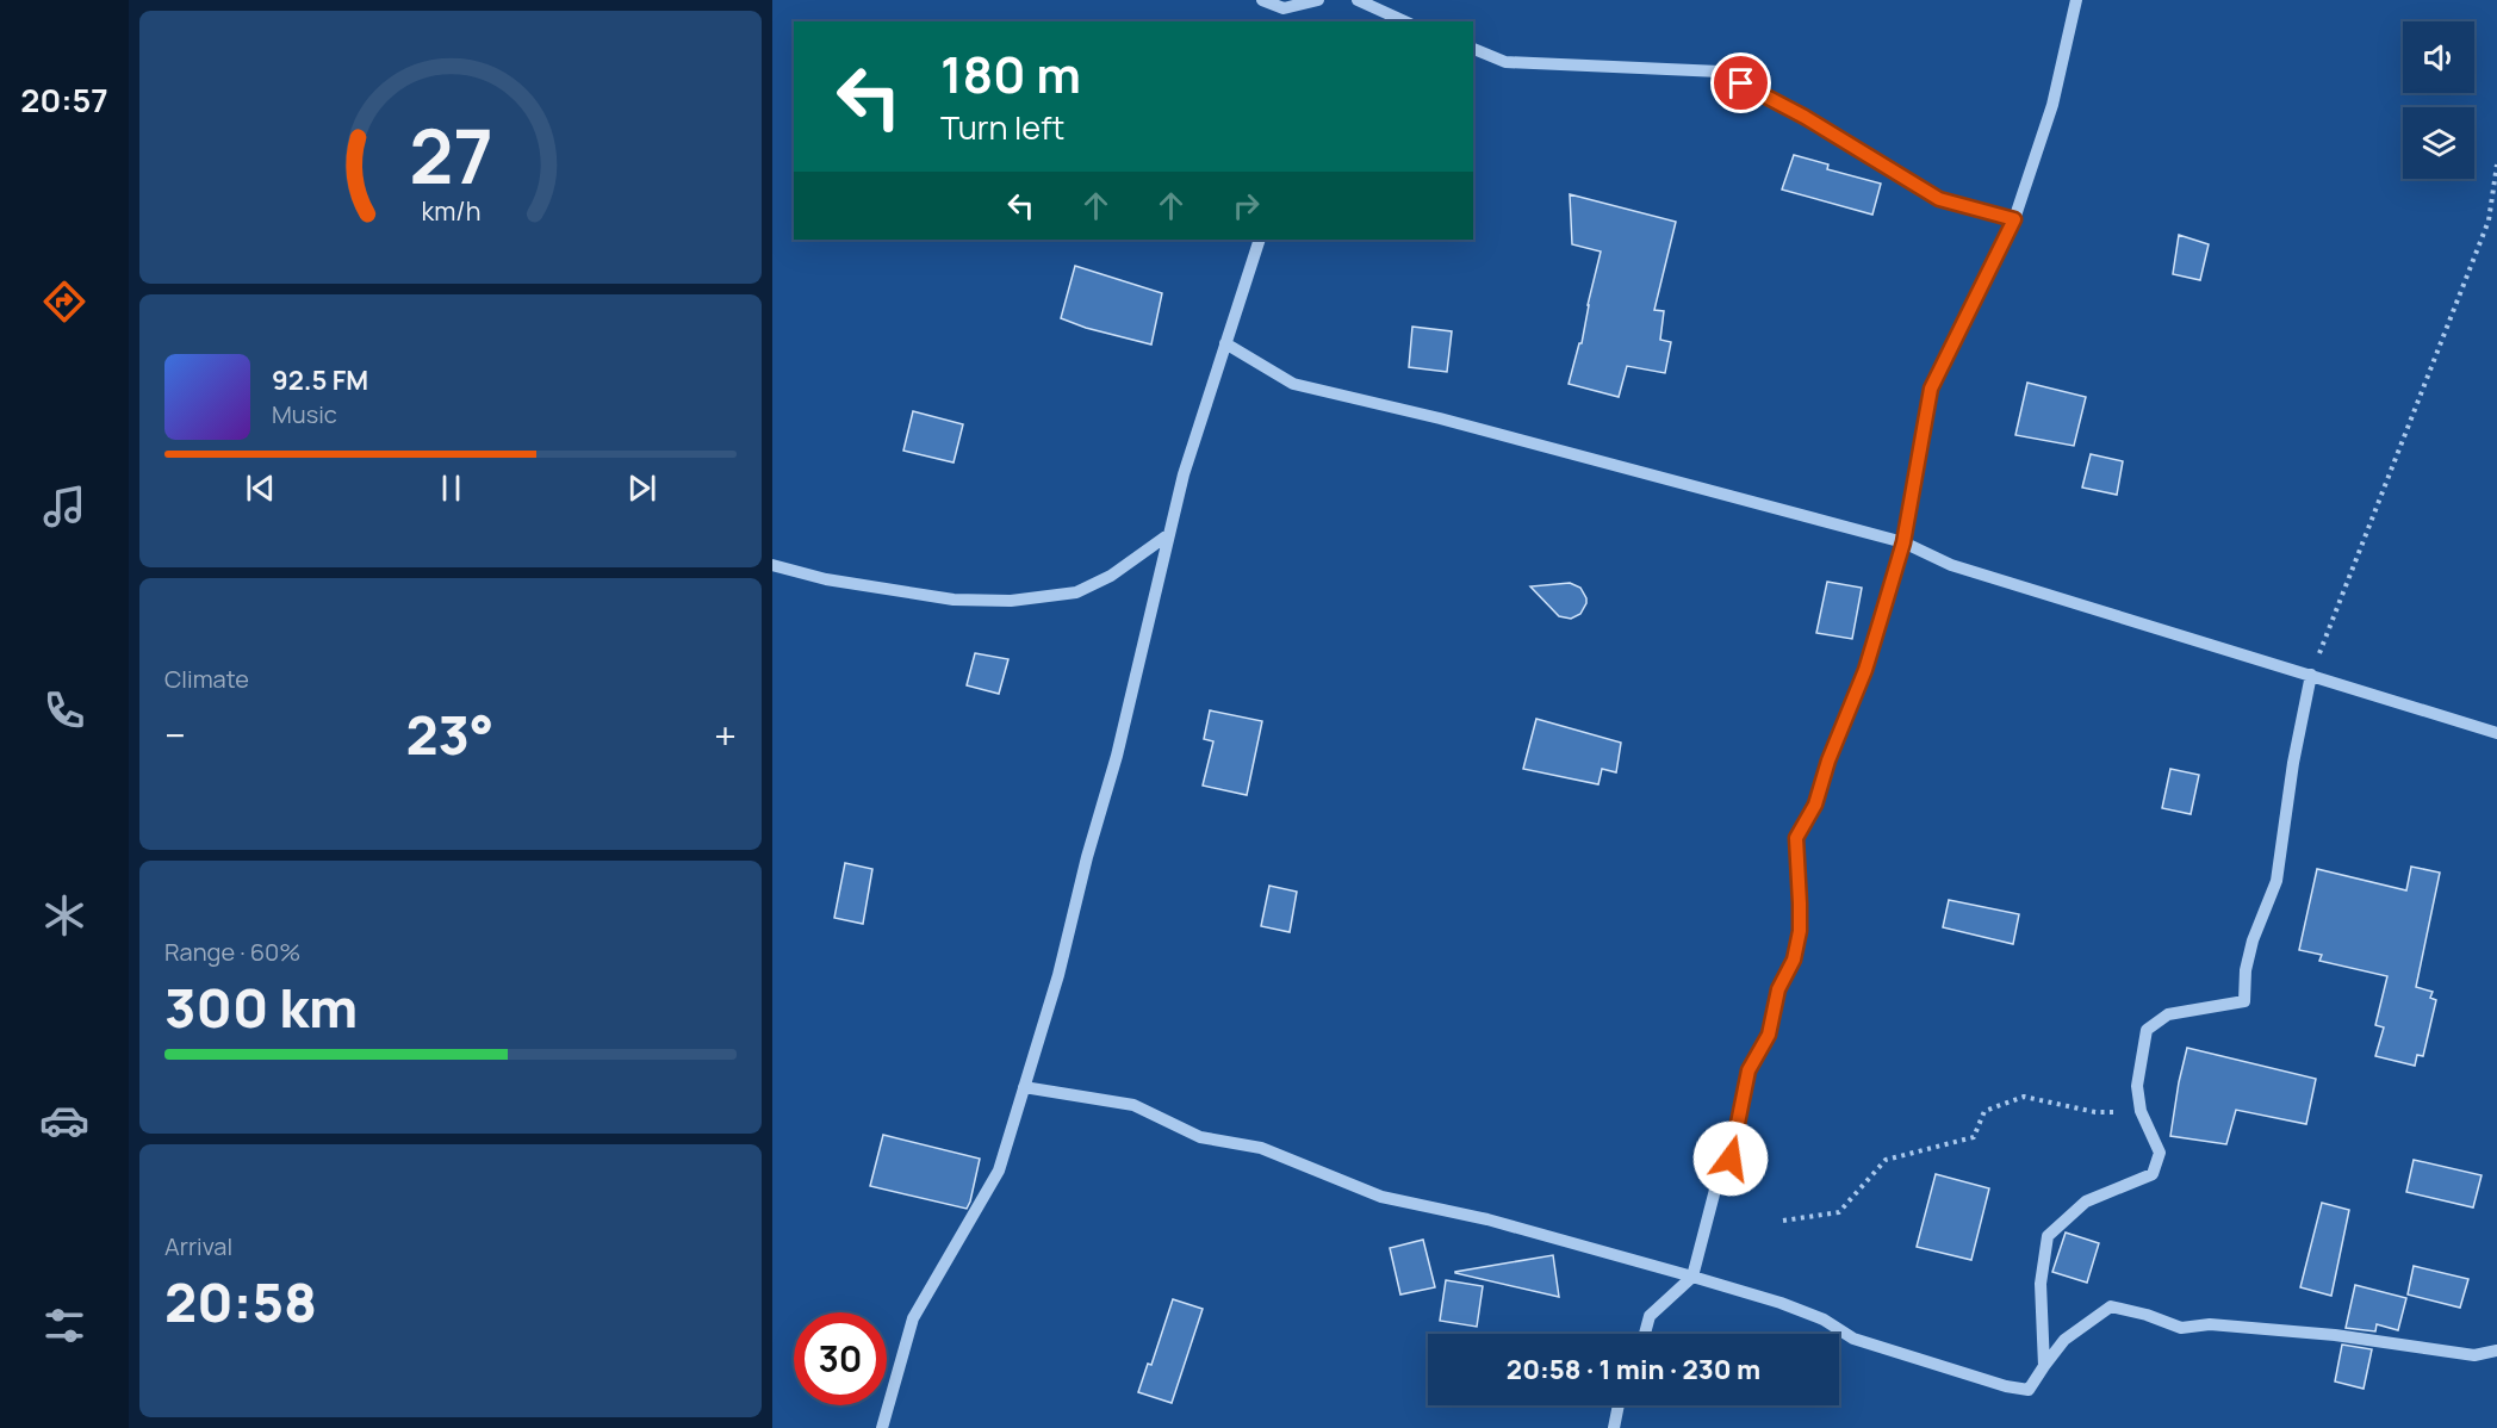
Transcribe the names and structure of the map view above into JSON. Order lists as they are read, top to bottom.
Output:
{
  "page": {
    "tabs": "20:57",
    "turn": ["180 m", "Turn left"],
    "song": ["92.5 FM", "Music"],
    "tile": [
      "Climate",
      ["Range · 60%", "300 km"],
      ["Arrival", "20:58"]
    ],
    "heat": ["−", "23°", "+"],
    "limit": "30",
    "trip": "20:58 · 1 min · 230 m",
    "gauge": ["27", "km/h"]
  }
}
